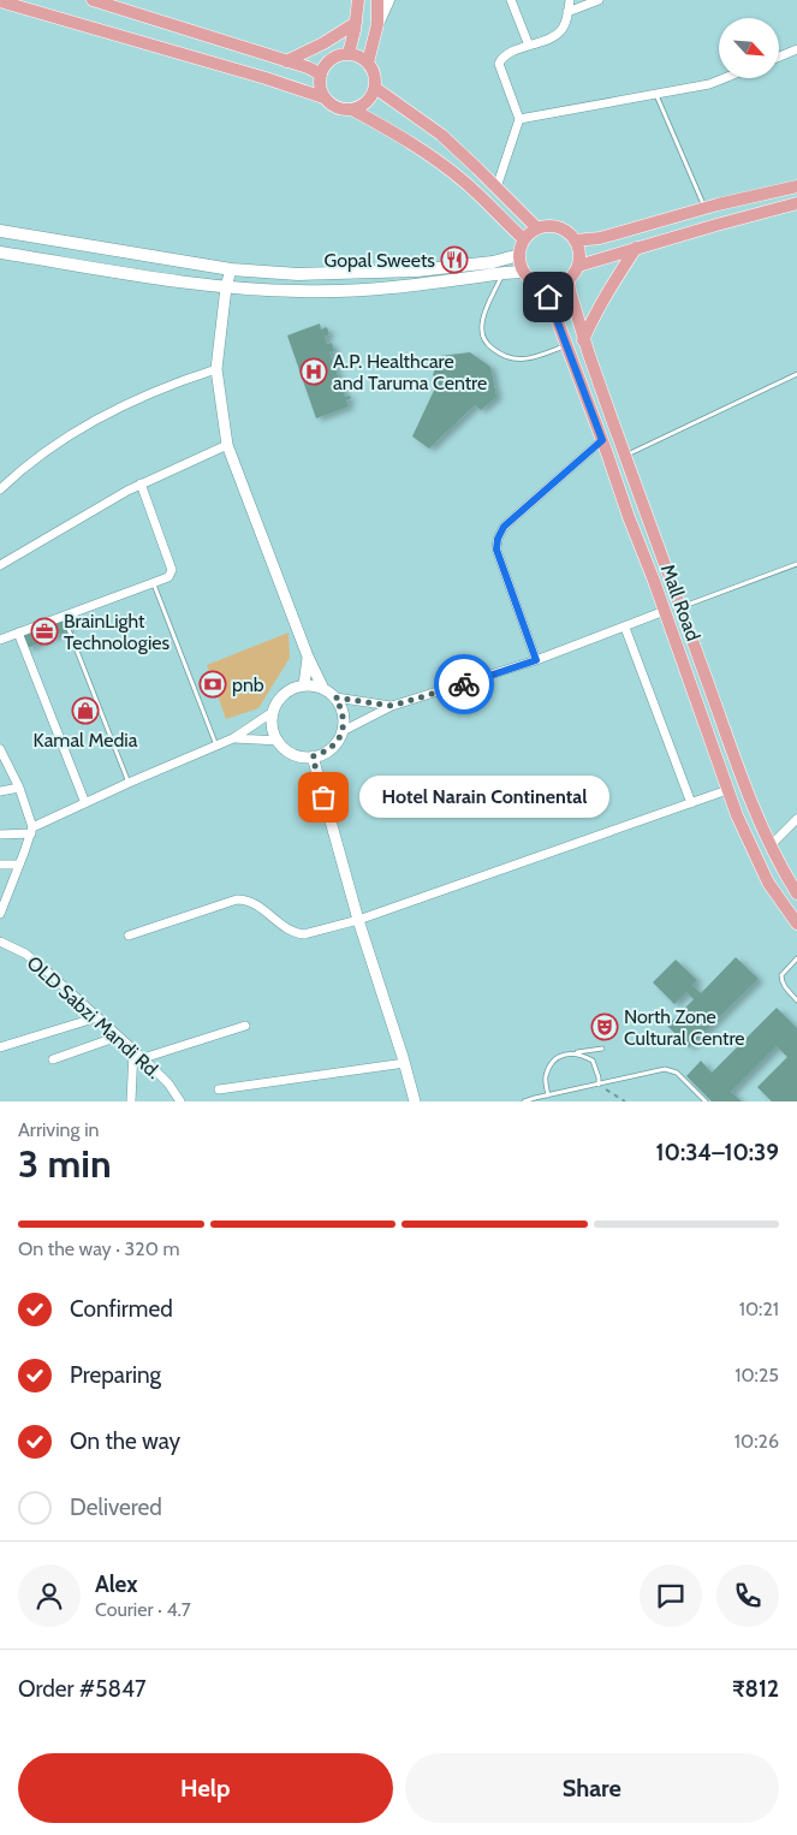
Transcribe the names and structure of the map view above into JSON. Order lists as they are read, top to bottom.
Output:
{
  "streets": {
    "main road": ["Mall Road"],
    "street": ["OLD Sabzi Mandi Rd."]
  },
  "places": {
    "restaurant": ["Gopal Sweets"],
    "hospital": ["A.P. Healthcare and Taruma Centre"],
    "office": ["BrainLight Technologies"],
    "bank": ["pnb"],
    "shop": ["Kamal Media"],
    "other": ["Hotel Narain Continental"],
    "theatre": ["North Zone Cultural Centre"]
  },
  "north": "bottom right",
  "page": {
    "bubble": "Hotel Narain Continental",
    "heading": ["3 min", "Arriving in", "10:34–10:39"],
    "panel": [
      "Alex",
      "Courier · 4.7",
      "Order #5847",
      "₹812"
    ],
    "bar": "On the way · 320 m",
    "list": [
      ["Confirmed", "10:21"],
      ["Preparing", "10:25"],
      ["On the way", "10:26"],
      "Delivered"
    ],
    "buttons": ["Help", "Share"]
  }
}
